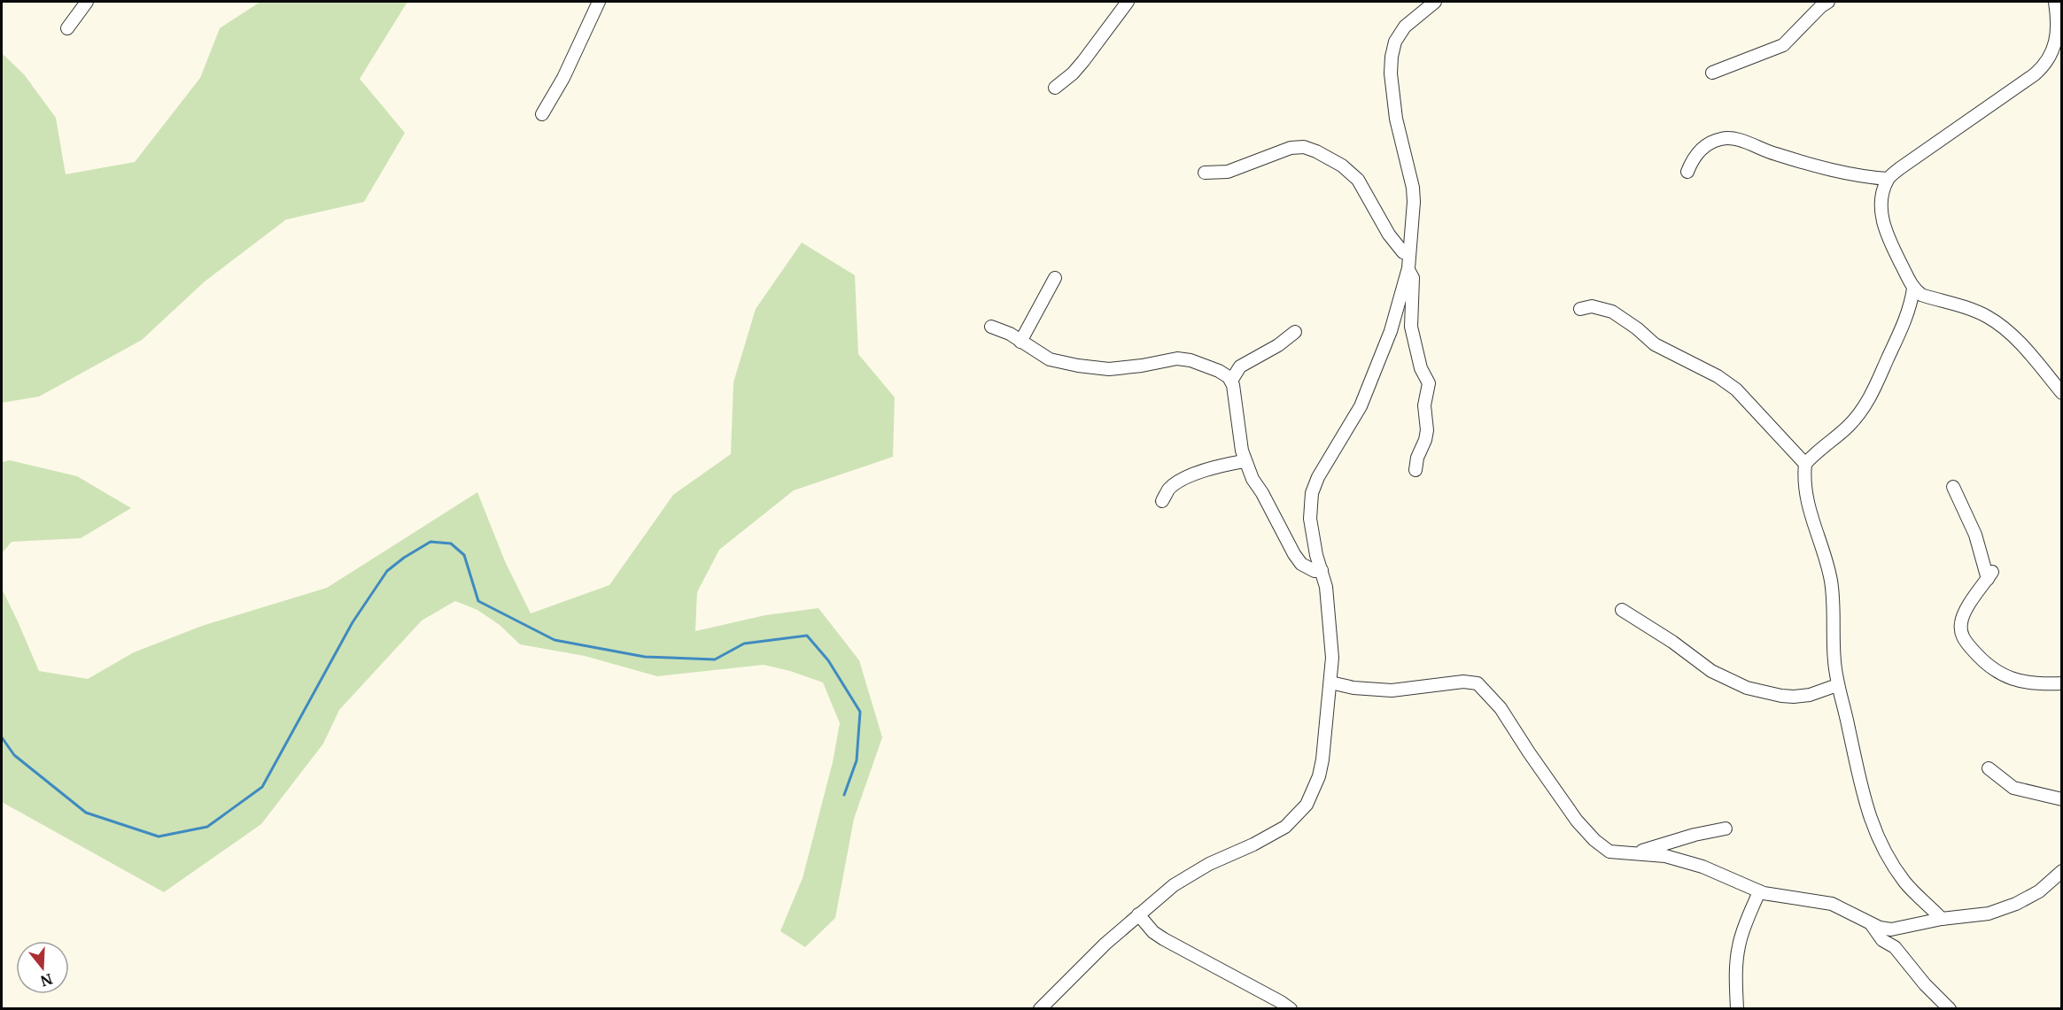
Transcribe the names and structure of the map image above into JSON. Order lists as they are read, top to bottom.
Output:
{
  "north": "bottom"
}
